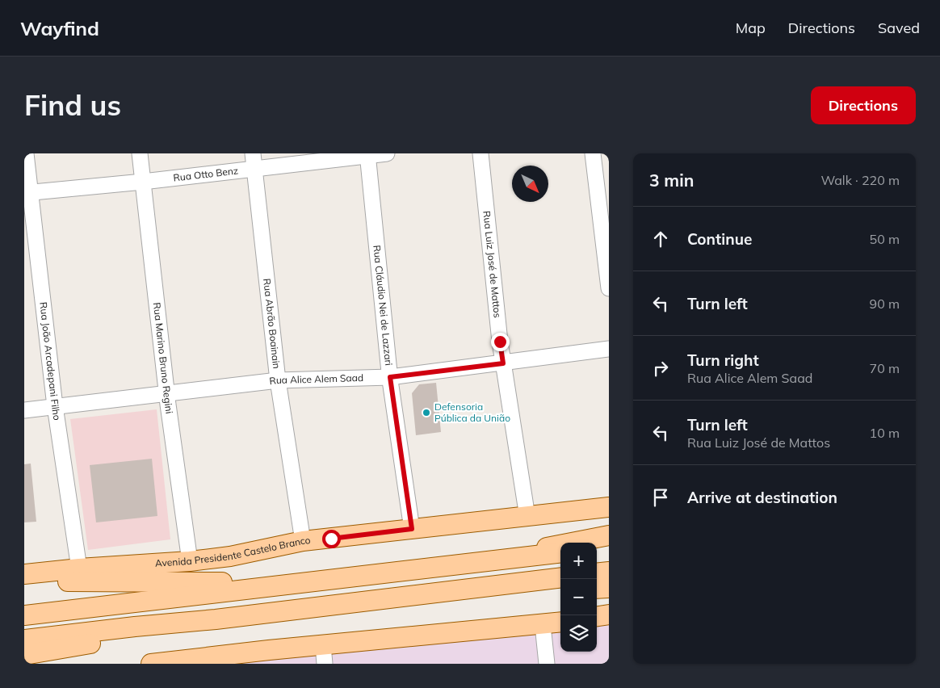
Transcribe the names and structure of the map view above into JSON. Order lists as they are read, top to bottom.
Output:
{
  "streets": {
    "main road": ["Avenida Presidente Castelo Branco"],
    "street": [
      "Rua Otto Benz",
      "Rua Luiz José de Mattos",
      "Rua Cláudio Nei de Lazzari",
      "Rua Abrão Boainain",
      "Rua Marino Bruno Regini",
      "Rua João Arcadepani Filho",
      "Rua Alice Alem Saad"
    ]
  },
  "crossings": [
    ["Rua Otto Benz", "Rua Cláudio Nei de Lazzari"],
    ["Rua Otto Benz", "Rua Abrão Boainain"],
    ["Rua Otto Benz", "Rua Marino Bruno Regini"],
    ["Rua Otto Benz", "Rua João Arcadepani Filho"],
    ["Rua Luiz José de Mattos", "Rua Alice Alem Saad"],
    ["Rua Luiz José de Mattos", "Avenida Presidente Castelo Branco"],
    ["Rua Cláudio Nei de Lazzari", "Rua Alice Alem Saad"],
    ["Rua Cláudio Nei de Lazzari", "Avenida Presidente Castelo Branco"],
    ["Rua Abrão Boainain", "Rua Alice Alem Saad"],
    ["Rua Abrão Boainain", "Avenida Presidente Castelo Branco"],
    ["Rua Marino Bruno Regini", "Rua Alice Alem Saad"],
    ["Rua Marino Bruno Regini", "Avenida Presidente Castelo Branco"],
    ["Rua João Arcadepani Filho", "Rua Alice Alem Saad"],
    ["Rua João Arcadepani Filho", "Avenida Presidente Castelo Branco"]
  ],
  "places": ["Defensoria Pública da União"],
  "north": "bottom right",
  "page": {
    "header": "Wayfind",
    "nav": ["Map", "Directions", "Saved"],
    "buttons": "Directions",
    "title": "Find us",
    "heading": ["3 min", "Walk · 220 m"],
    "list": [
      ["Continue", "50 m"],
      ["Turn left", "90 m"],
      ["Turn right", "Rua Alice Alem Saad", "70 m"],
      ["Turn left", "Rua Luiz José de Mattos", "10 m"],
      "Arrive at destination"
    ],
    "map_buttons": ["+", "−"]
  }
}
